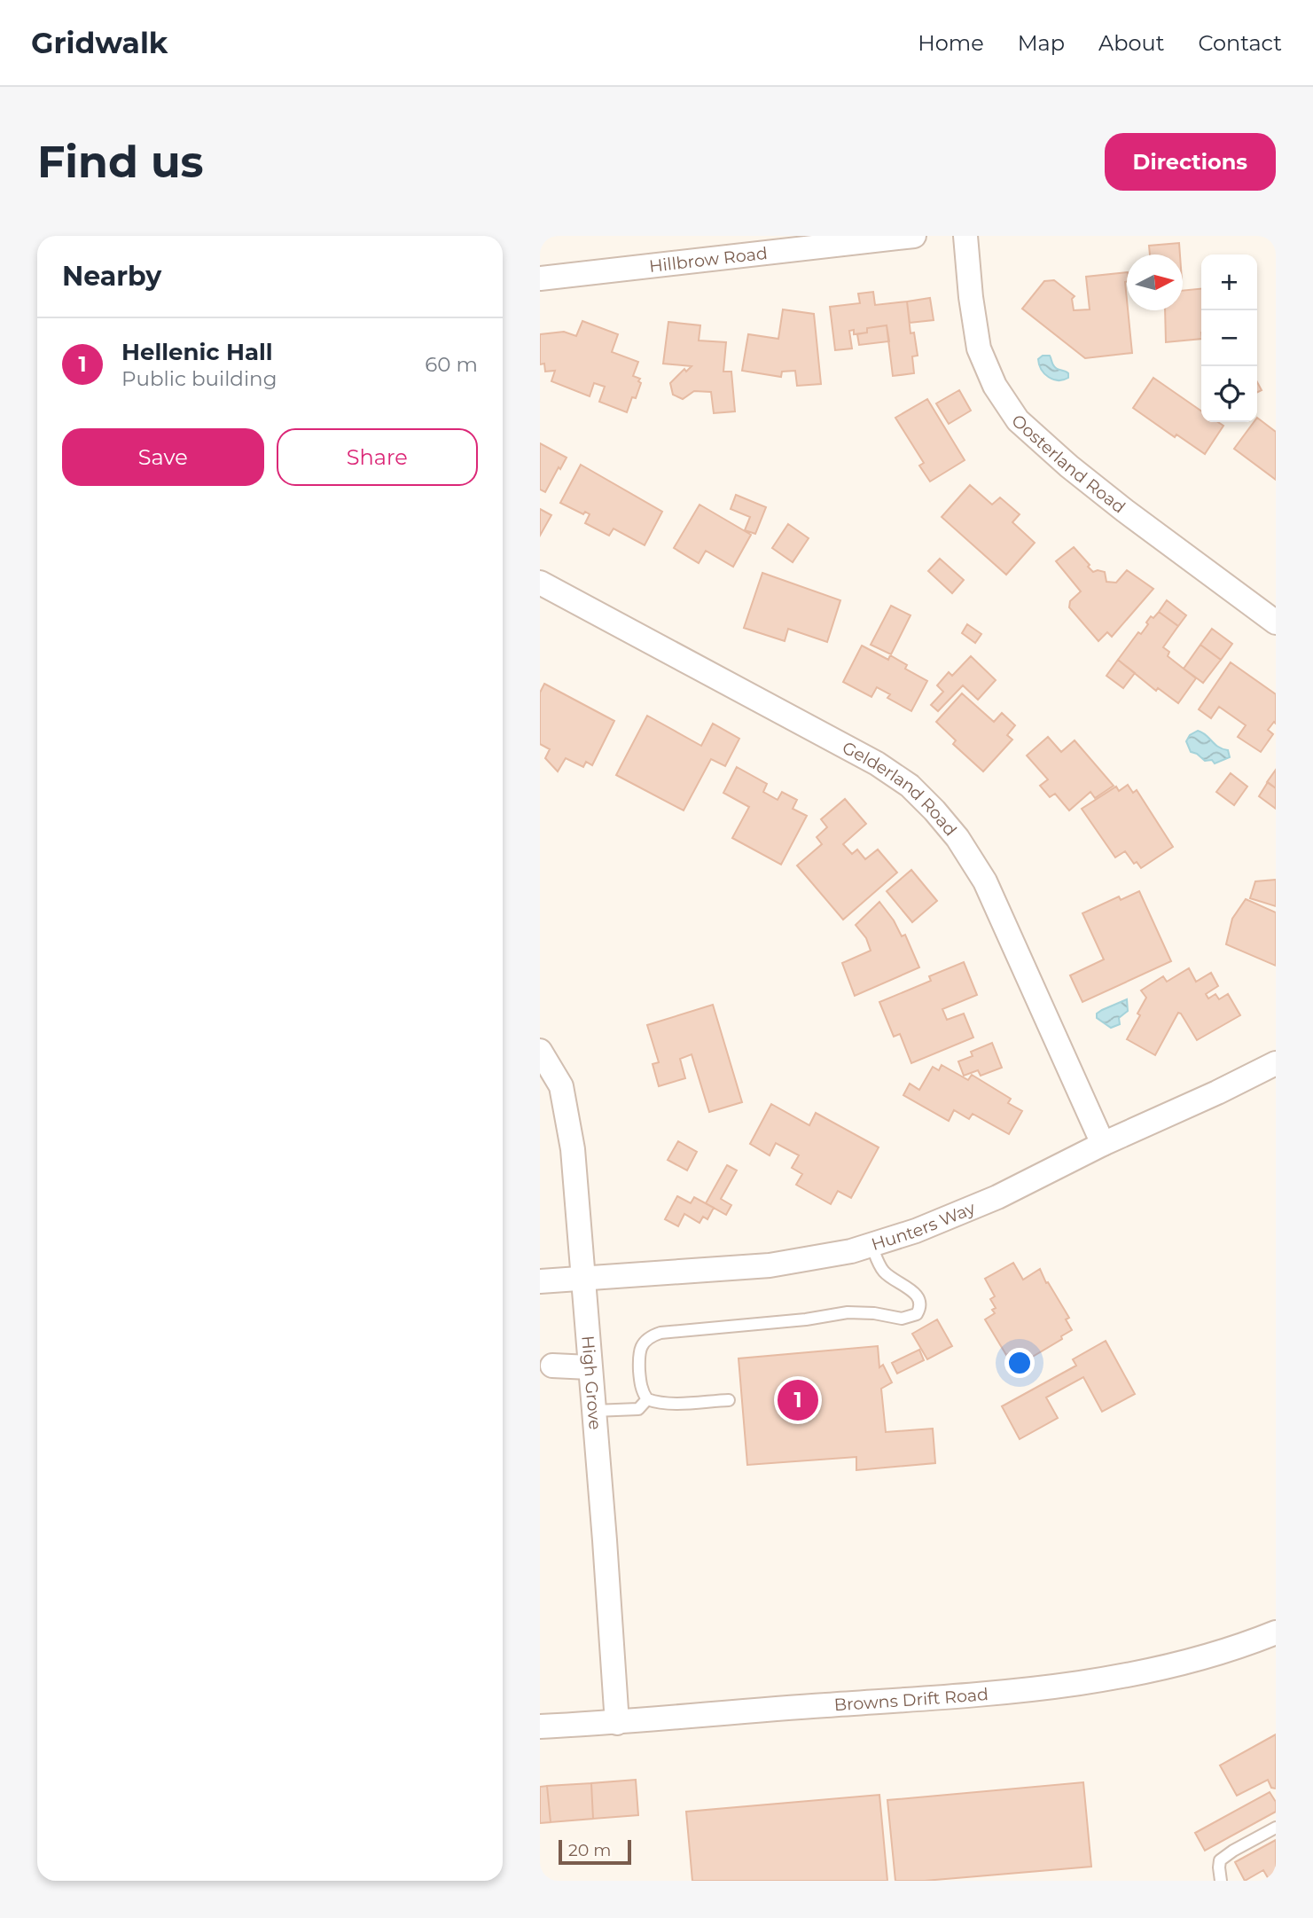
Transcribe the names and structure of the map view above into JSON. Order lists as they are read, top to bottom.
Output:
{
  "streets": {
    "street": [
      "Hillbrow Road",
      "Oosterland Road",
      "Gelderland Road",
      "Hunters Way",
      "High Grove",
      "Browns Drift Road"
    ]
  },
  "crossings": [
    ["Gelderland Road", "Hunters Way"],
    ["Hunters Way", "High Grove"],
    ["High Grove", "Browns Drift Road"]
  ],
  "scale_bar": "20 m",
  "north": "right",
  "page": {
    "header": "Gridwalk",
    "nav": [
      "Home",
      "Map",
      "About",
      "Contact"
    ],
    "buttons": [
      "Directions",
      ["Save", "Share"]
    ],
    "title": "Find us",
    "heading": "Nearby",
    "map_buttons": ["+", "−"],
    "list": [
      {
        "mark": "1",
        "name": "Hellenic Hall",
        "note": "Public building",
        "value": "60 m"
      }
    ],
    "pins": "1",
    "scale": "20 m"
  }
}
